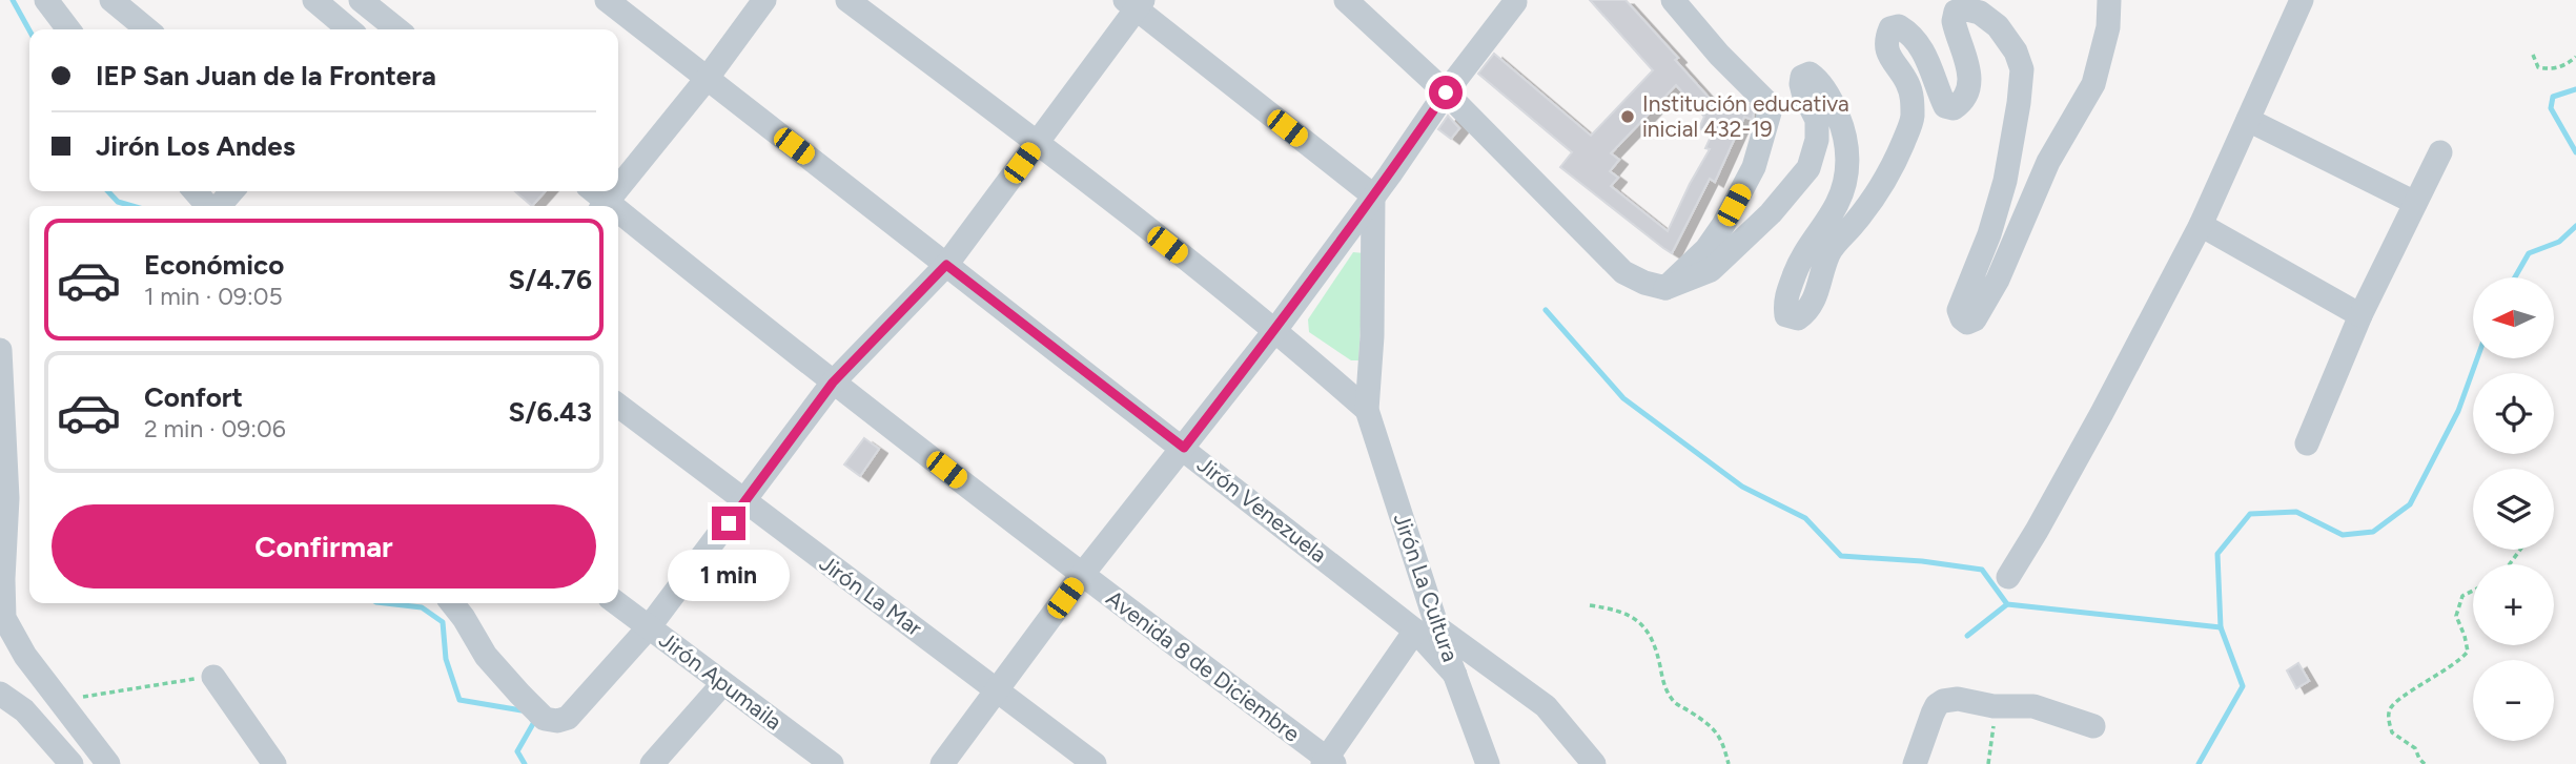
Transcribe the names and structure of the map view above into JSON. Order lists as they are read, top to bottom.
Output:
{
  "streets": {
    "street": [
      "Jirón Venezuela",
      "Jirón La Cultura",
      "Jirón La Mar",
      "Avenida 8 de Diciembre",
      "Jirón Apumaila"
    ]
  },
  "crossings": [
    ["Jirón Venezuela", "Jirón La Cultura"]
  ],
  "places": ["Institución educativa inicial 432-19"],
  "north": "left",
  "page": {
    "banner": ["IEP San Juan de la Frontera", "Jirón Los Andes"],
    "list": [
      {
        "name": "Económico",
        "note": "1 min · 09:05",
        "value": "S/4.76"
      },
      {
        "name": "Confort",
        "note": "2 min · 09:06",
        "value": "S/6.43"
      }
    ],
    "map_buttons": ["+", "−"],
    "buttons": "Confirmar",
    "bubble": "1 min"
  }
}
